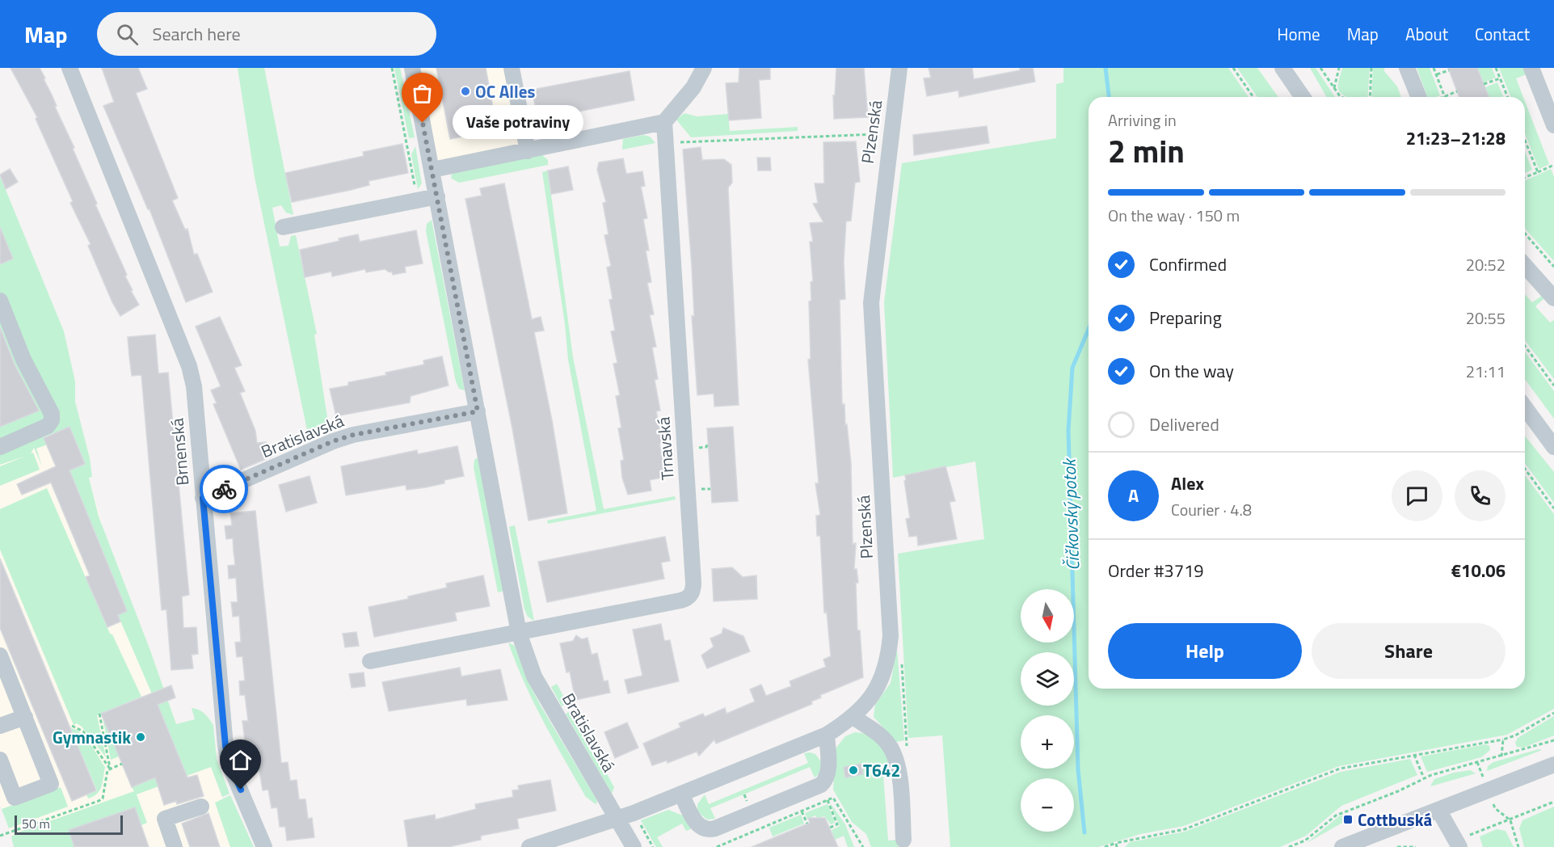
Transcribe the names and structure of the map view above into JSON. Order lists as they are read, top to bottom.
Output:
{
  "streets": {
    "street": [
      "Plzenská",
      "Bratislavská",
      "Trnavská",
      "Brnenská"
    ]
  },
  "crossings": [
    ["Plzenská", "Bratislavská"],
    ["Bratislavská", "Trnavská"],
    ["Bratislavská", "Brnenská"]
  ],
  "water": ["Čičkovský potok"],
  "places": {
    "other": [
      "OC Alles",
      "Vaše potraviny",
      "Gymnastik",
      "T642"
    ],
    "transit": ["Cottbuská"]
  },
  "scale_bar": "50 m",
  "north": "bottom",
  "page": {
    "header": "Map",
    "search": "Search here",
    "nav": [
      "Home",
      "Map",
      "About",
      "Contact"
    ],
    "heading": ["2 min", "Arriving in", "21:23–21:28"],
    "panel": [
      "Alex",
      "Courier · 4.8",
      "Order #3719",
      "€10.06"
    ],
    "bubble": "Vaše potraviny",
    "bar": "On the way · 150 m",
    "list": [
      ["Confirmed", "20:52"],
      ["Preparing", "20:55"],
      ["On the way", "21:11"],
      "Delivered"
    ],
    "round": "A",
    "map_buttons": ["+", "−"],
    "buttons": ["Help", "Share"],
    "scale": "50 m"
  }
}
